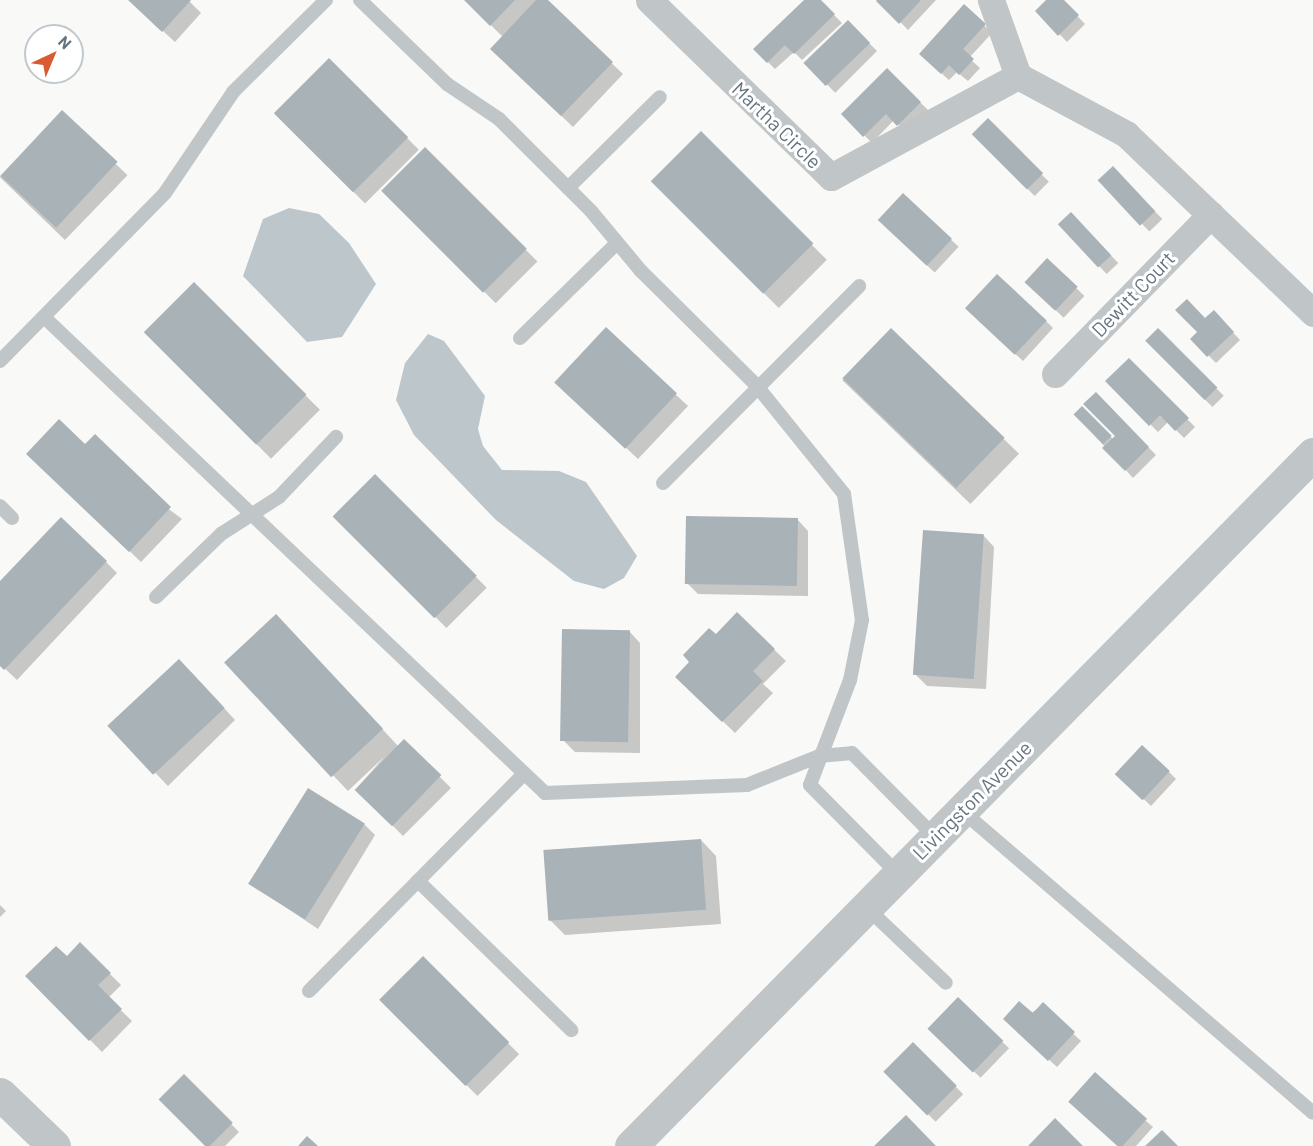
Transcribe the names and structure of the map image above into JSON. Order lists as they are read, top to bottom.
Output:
{
  "streets": {
    "street": ["Martha Circle", "Dewitt Court", "Livingston Avenue"]
  },
  "north": "top right"
}
